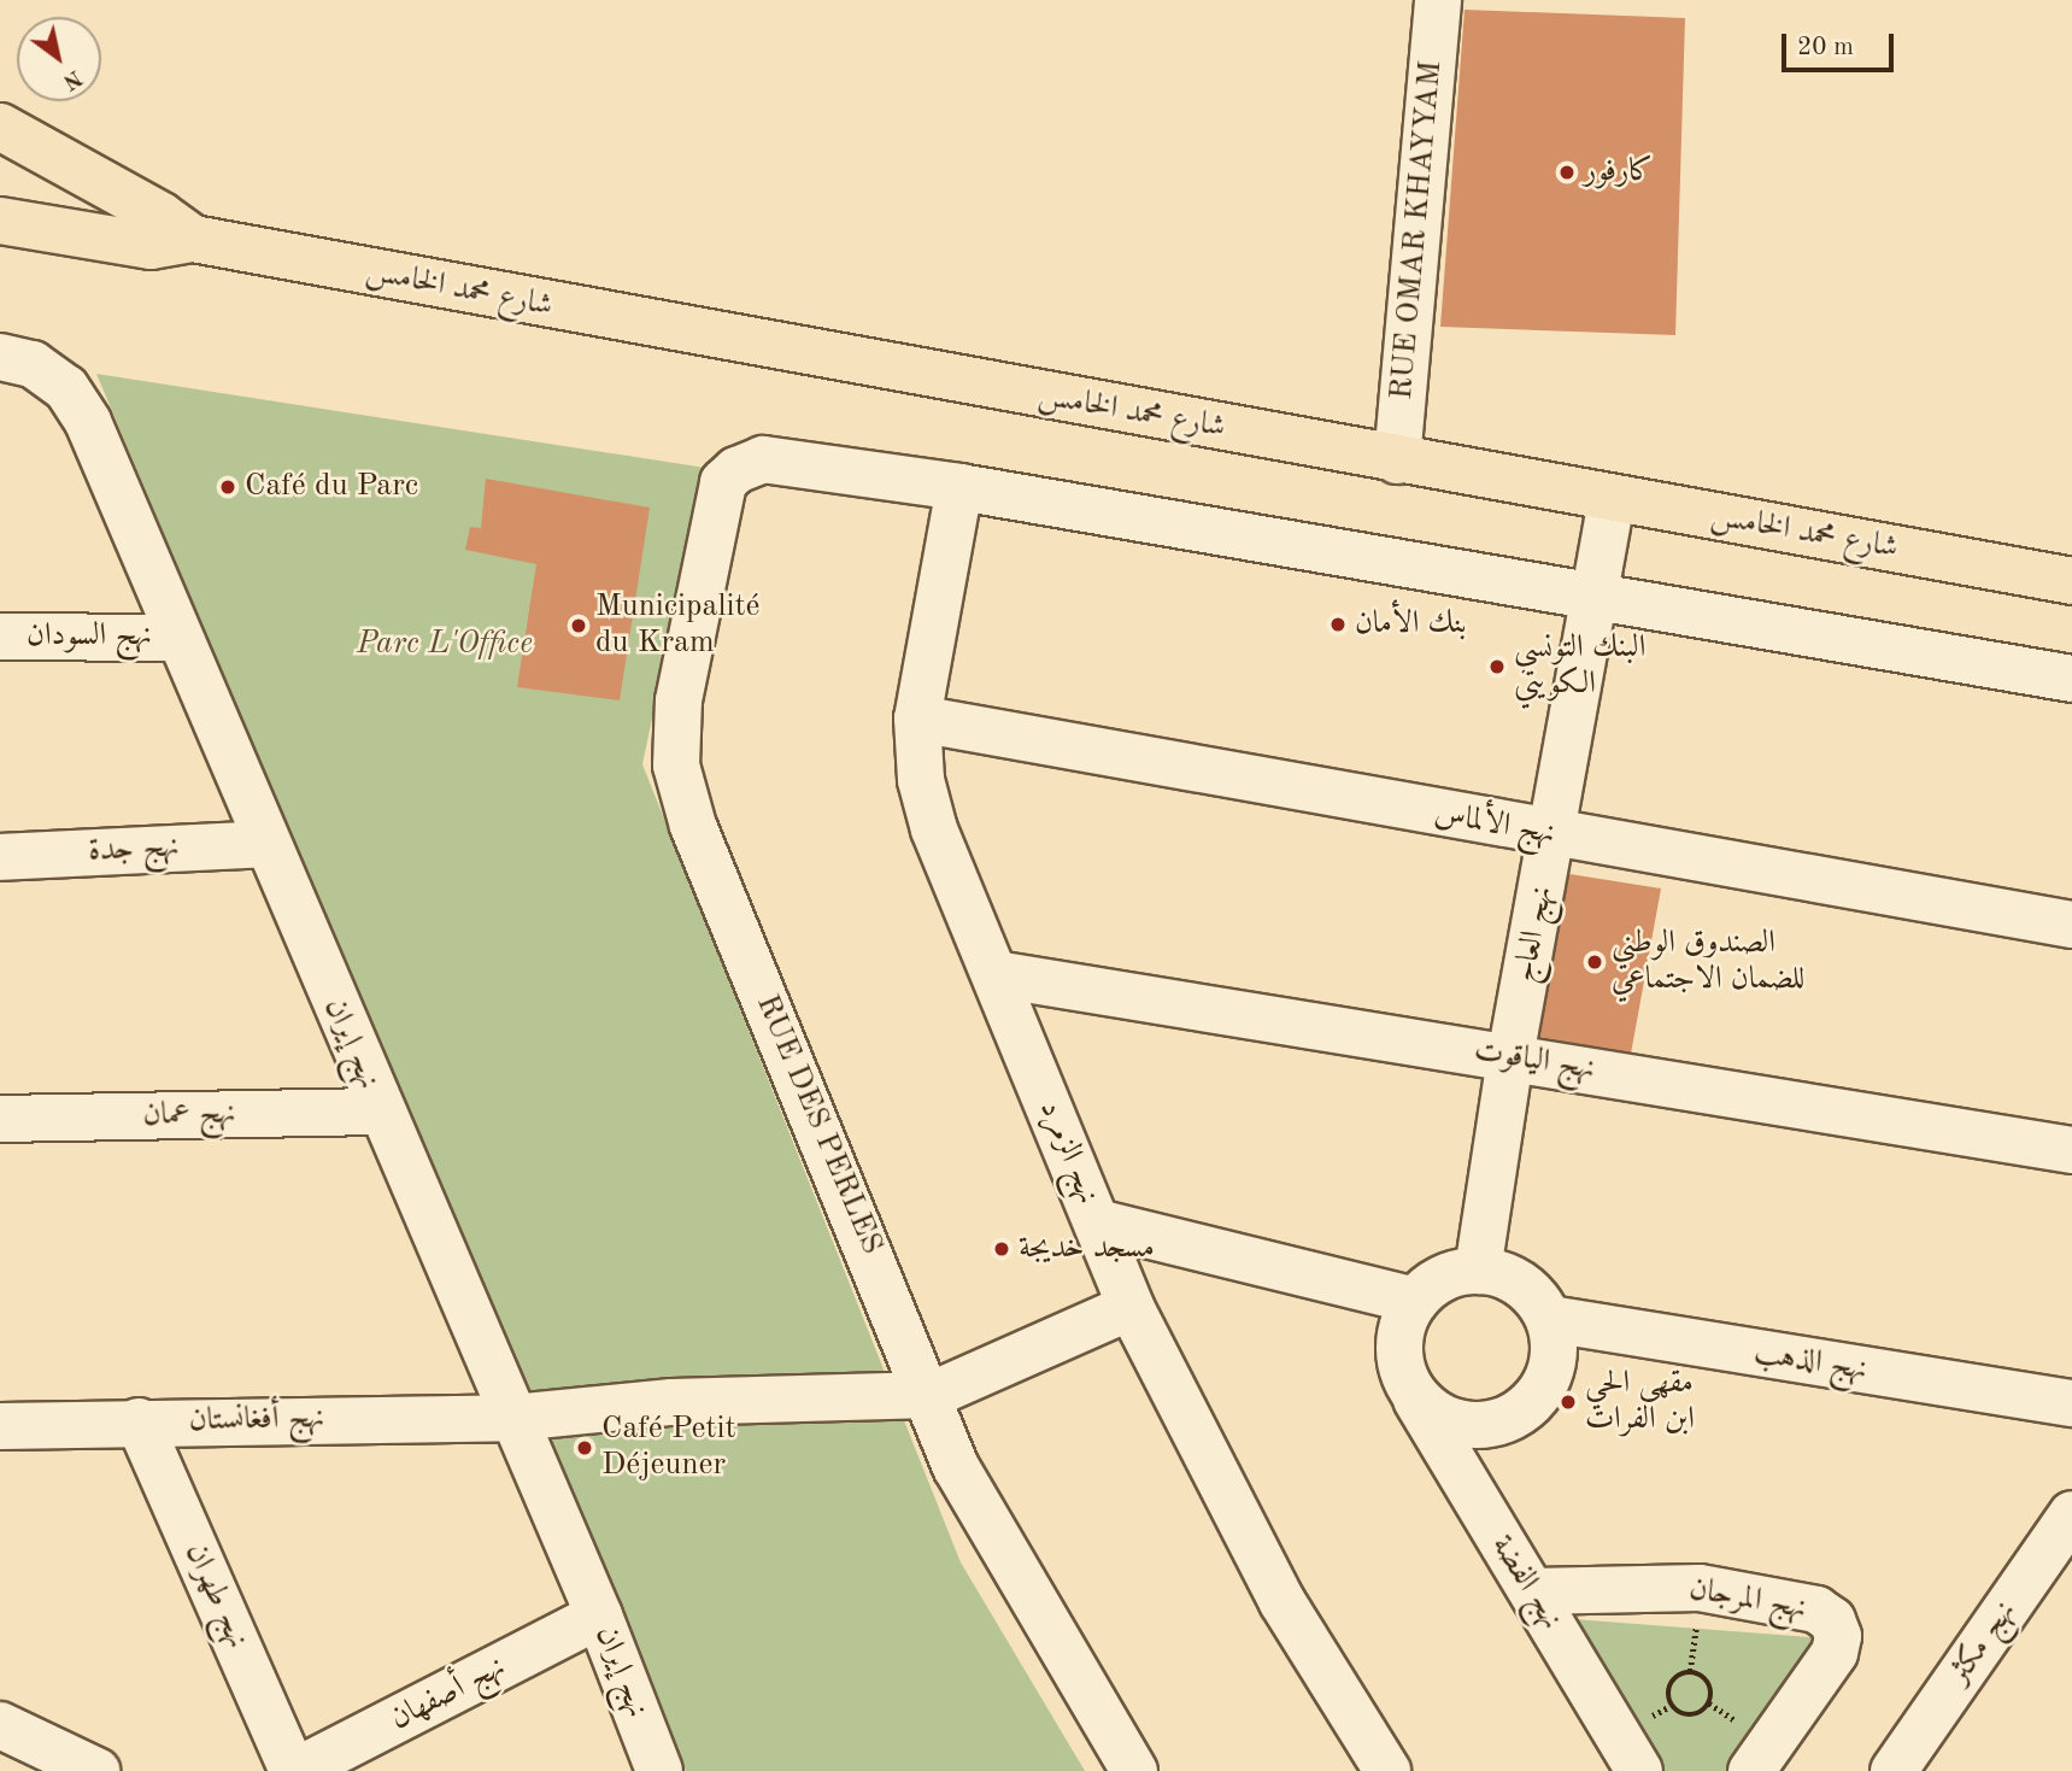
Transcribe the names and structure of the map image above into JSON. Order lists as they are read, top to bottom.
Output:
{
  "streets": {
    "main road": ["شارع محمد الخامس"],
    "street": [
      "RUE OMAR KHAYYAM",
      "نهج السودان",
      "نهج الألماس",
      "نهج جدة",
      "نهج العاج",
      "نهج إيران",
      "نهج الياقوت",
      "نهج عمان",
      "RUE DES PERLES",
      "نهج الزمرد",
      "نهج الذهب",
      "نهج أفغانستان",
      "نهج الفضة",
      "نهج طهران",
      "نهج المرجان",
      "نهج مكثر",
      "نهج أصفهان"
    ]
  },
  "crossings": [
    ["RUE OMAR KHAYYAM", "شارع محمد الخامس"],
    ["شارع محمد الخامس", "نهج العاج"],
    ["نهج السودان", "نهج إيران"],
    ["نهج الألماس", "نهج العاج"],
    ["نهج الألماس", "نهج الزمرد"],
    ["نهج جدة", "نهج إيران"],
    ["نهج العاج", "نهج الياقوت"],
    ["نهج العاج", "نهج الذهب"],
    ["نهج العاج", "نهج الفضة"],
    ["نهج إيران", "نهج عمان"],
    ["نهج إيران", "نهج أفغانستان"],
    ["نهج إيران", "نهج أصفهان"],
    ["نهج الياقوت", "نهج الزمرد"],
    ["RUE DES PERLES", "نهج الزمرد"],
    ["RUE DES PERLES", "نهج أفغانستان"],
    ["نهج الذهب", "نهج الفضة"],
    ["نهج أفغانستان", "نهج طهران"],
    ["نهج الفضة", "نهج المرجان"],
    ["نهج طهران", "نهج أصفهان"]
  ],
  "parks": ["Parc L'Office"],
  "places": [
    "كارفور",
    "Café du Parc",
    "بنك الأمان",
    "Municipalité du Kram",
    "البنك التونسي الكويتي",
    "الصندوق الوطني للضمان الاجتماعي",
    "مسجد خديجة",
    "مقهى الحي ابن الفرات",
    "Café Petit Déjeuner"
  ],
  "scale_bar": "20 m",
  "north": "bottom right"
}
